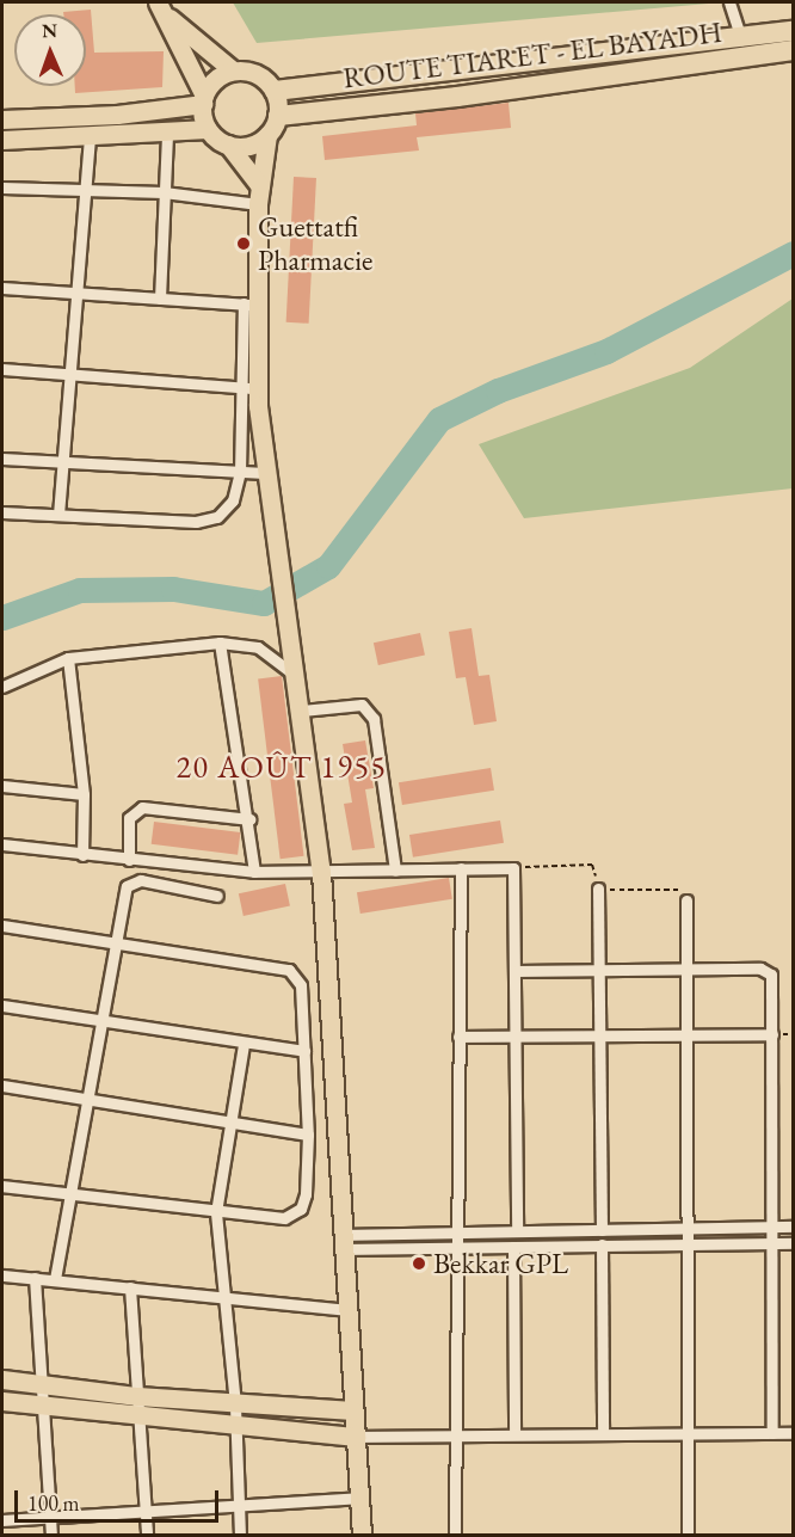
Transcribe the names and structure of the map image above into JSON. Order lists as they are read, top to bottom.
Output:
{
  "streets": {
    "highway": ["ROUTE TIARET - EL BAYADH"]
  },
  "districts": ["20 AOÛT 1955"],
  "places": ["Guettatfi Pharmacie", "Bekkar GPL"],
  "scale_bar": "100 m",
  "north": "top"
}
